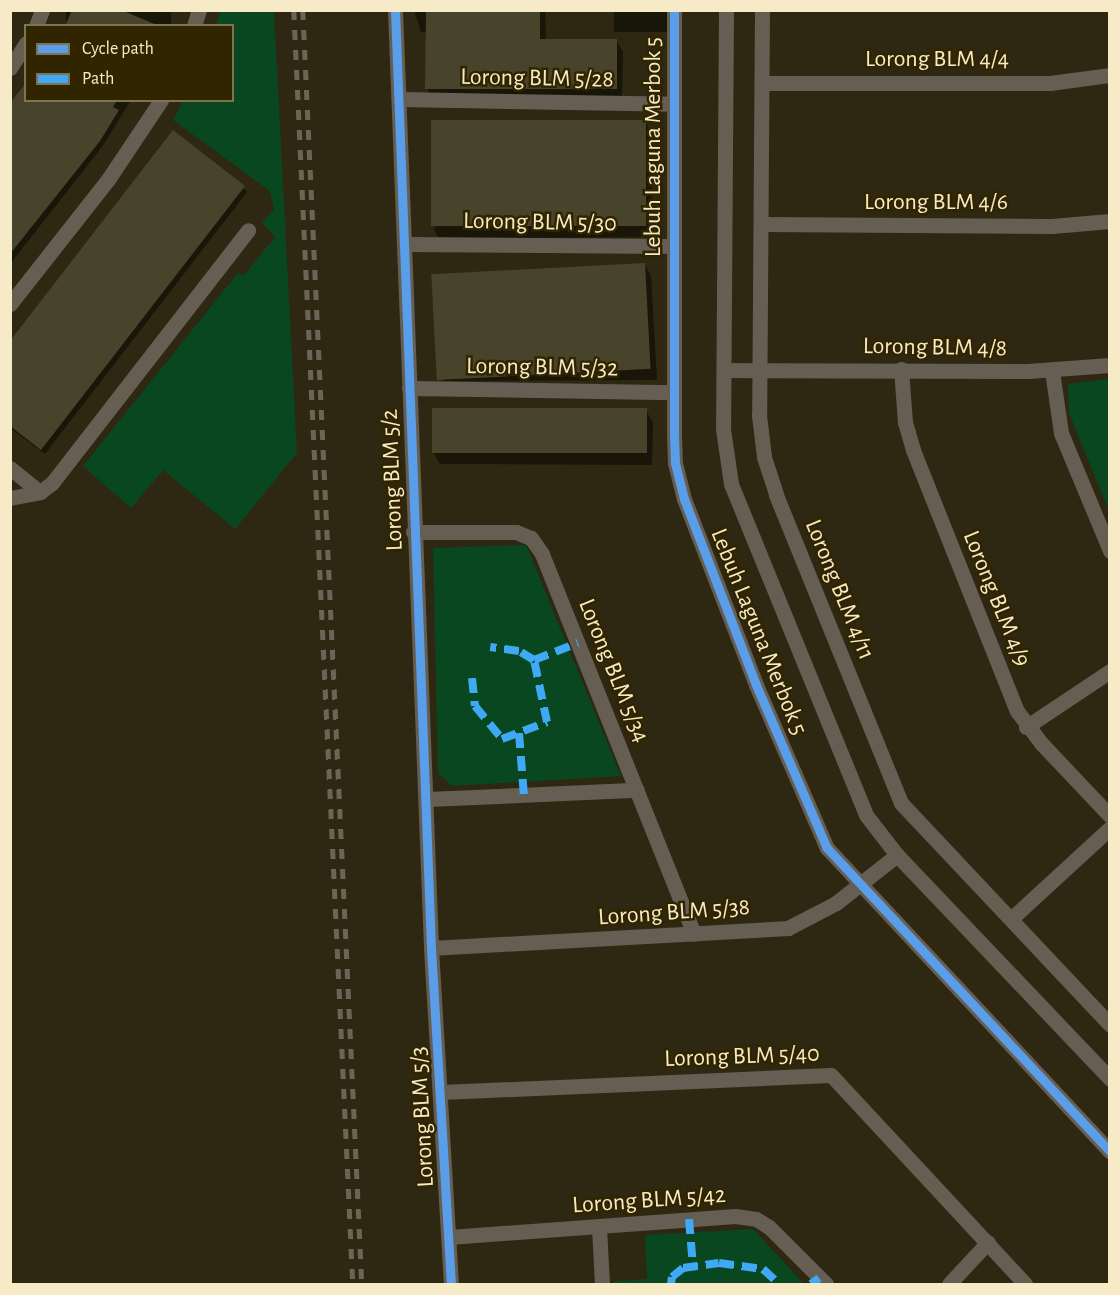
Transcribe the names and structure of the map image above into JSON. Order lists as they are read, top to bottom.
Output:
{
  "streets": {
    "street": [
      "Lorong BLM 4/4",
      "Lorong BLM 5/28",
      "Lebuh Laguna Merbok 5",
      "Lorong BLM 4/6",
      "Lorong BLM 5/30",
      "Lorong BLM 4/8",
      "Lorong BLM 5/32",
      "Lorong BLM 5/2",
      "Lorong BLM 4/11",
      "Lorong BLM 4/9",
      "Lorong BLM 5/34",
      "Lorong BLM 5/38",
      "Lorong BLM 5/40",
      "Lorong BLM 5/3",
      "Lorong BLM 5/42"
    ]
  },
  "crossings": [
    ["Lorong BLM 4/4", "Lorong BLM 4/11"],
    ["Lorong BLM 5/28", "Lebuh Laguna Merbok 5"],
    ["Lorong BLM 5/28", "Lorong BLM 5/2"],
    ["Lebuh Laguna Merbok 5", "Lorong BLM 5/30"],
    ["Lebuh Laguna Merbok 5", "Lorong BLM 4/8"],
    ["Lebuh Laguna Merbok 5", "Lorong BLM 5/32"],
    ["Lebuh Laguna Merbok 5", "Lorong BLM 5/38"],
    ["Lorong BLM 4/6", "Lorong BLM 4/11"],
    ["Lorong BLM 5/30", "Lorong BLM 5/2"],
    ["Lorong BLM 4/8", "Lorong BLM 4/11"],
    ["Lorong BLM 4/8", "Lorong BLM 4/9"],
    ["Lorong BLM 5/32", "Lorong BLM 5/2"],
    ["Lorong BLM 5/2", "Lorong BLM 5/34"],
    ["Lorong BLM 5/2", "Lorong BLM 5/38"],
    ["Lorong BLM 5/2", "Lorong BLM 5/3"],
    ["Lorong BLM 5/34", "Lorong BLM 5/38"],
    ["Lorong BLM 5/38", "Lorong BLM 5/3"],
    ["Lorong BLM 5/40", "Lorong BLM 5/3"],
    ["Lorong BLM 5/3", "Lorong BLM 5/42"]
  ],
  "legend": ["Cycle path", "Path"]
}
